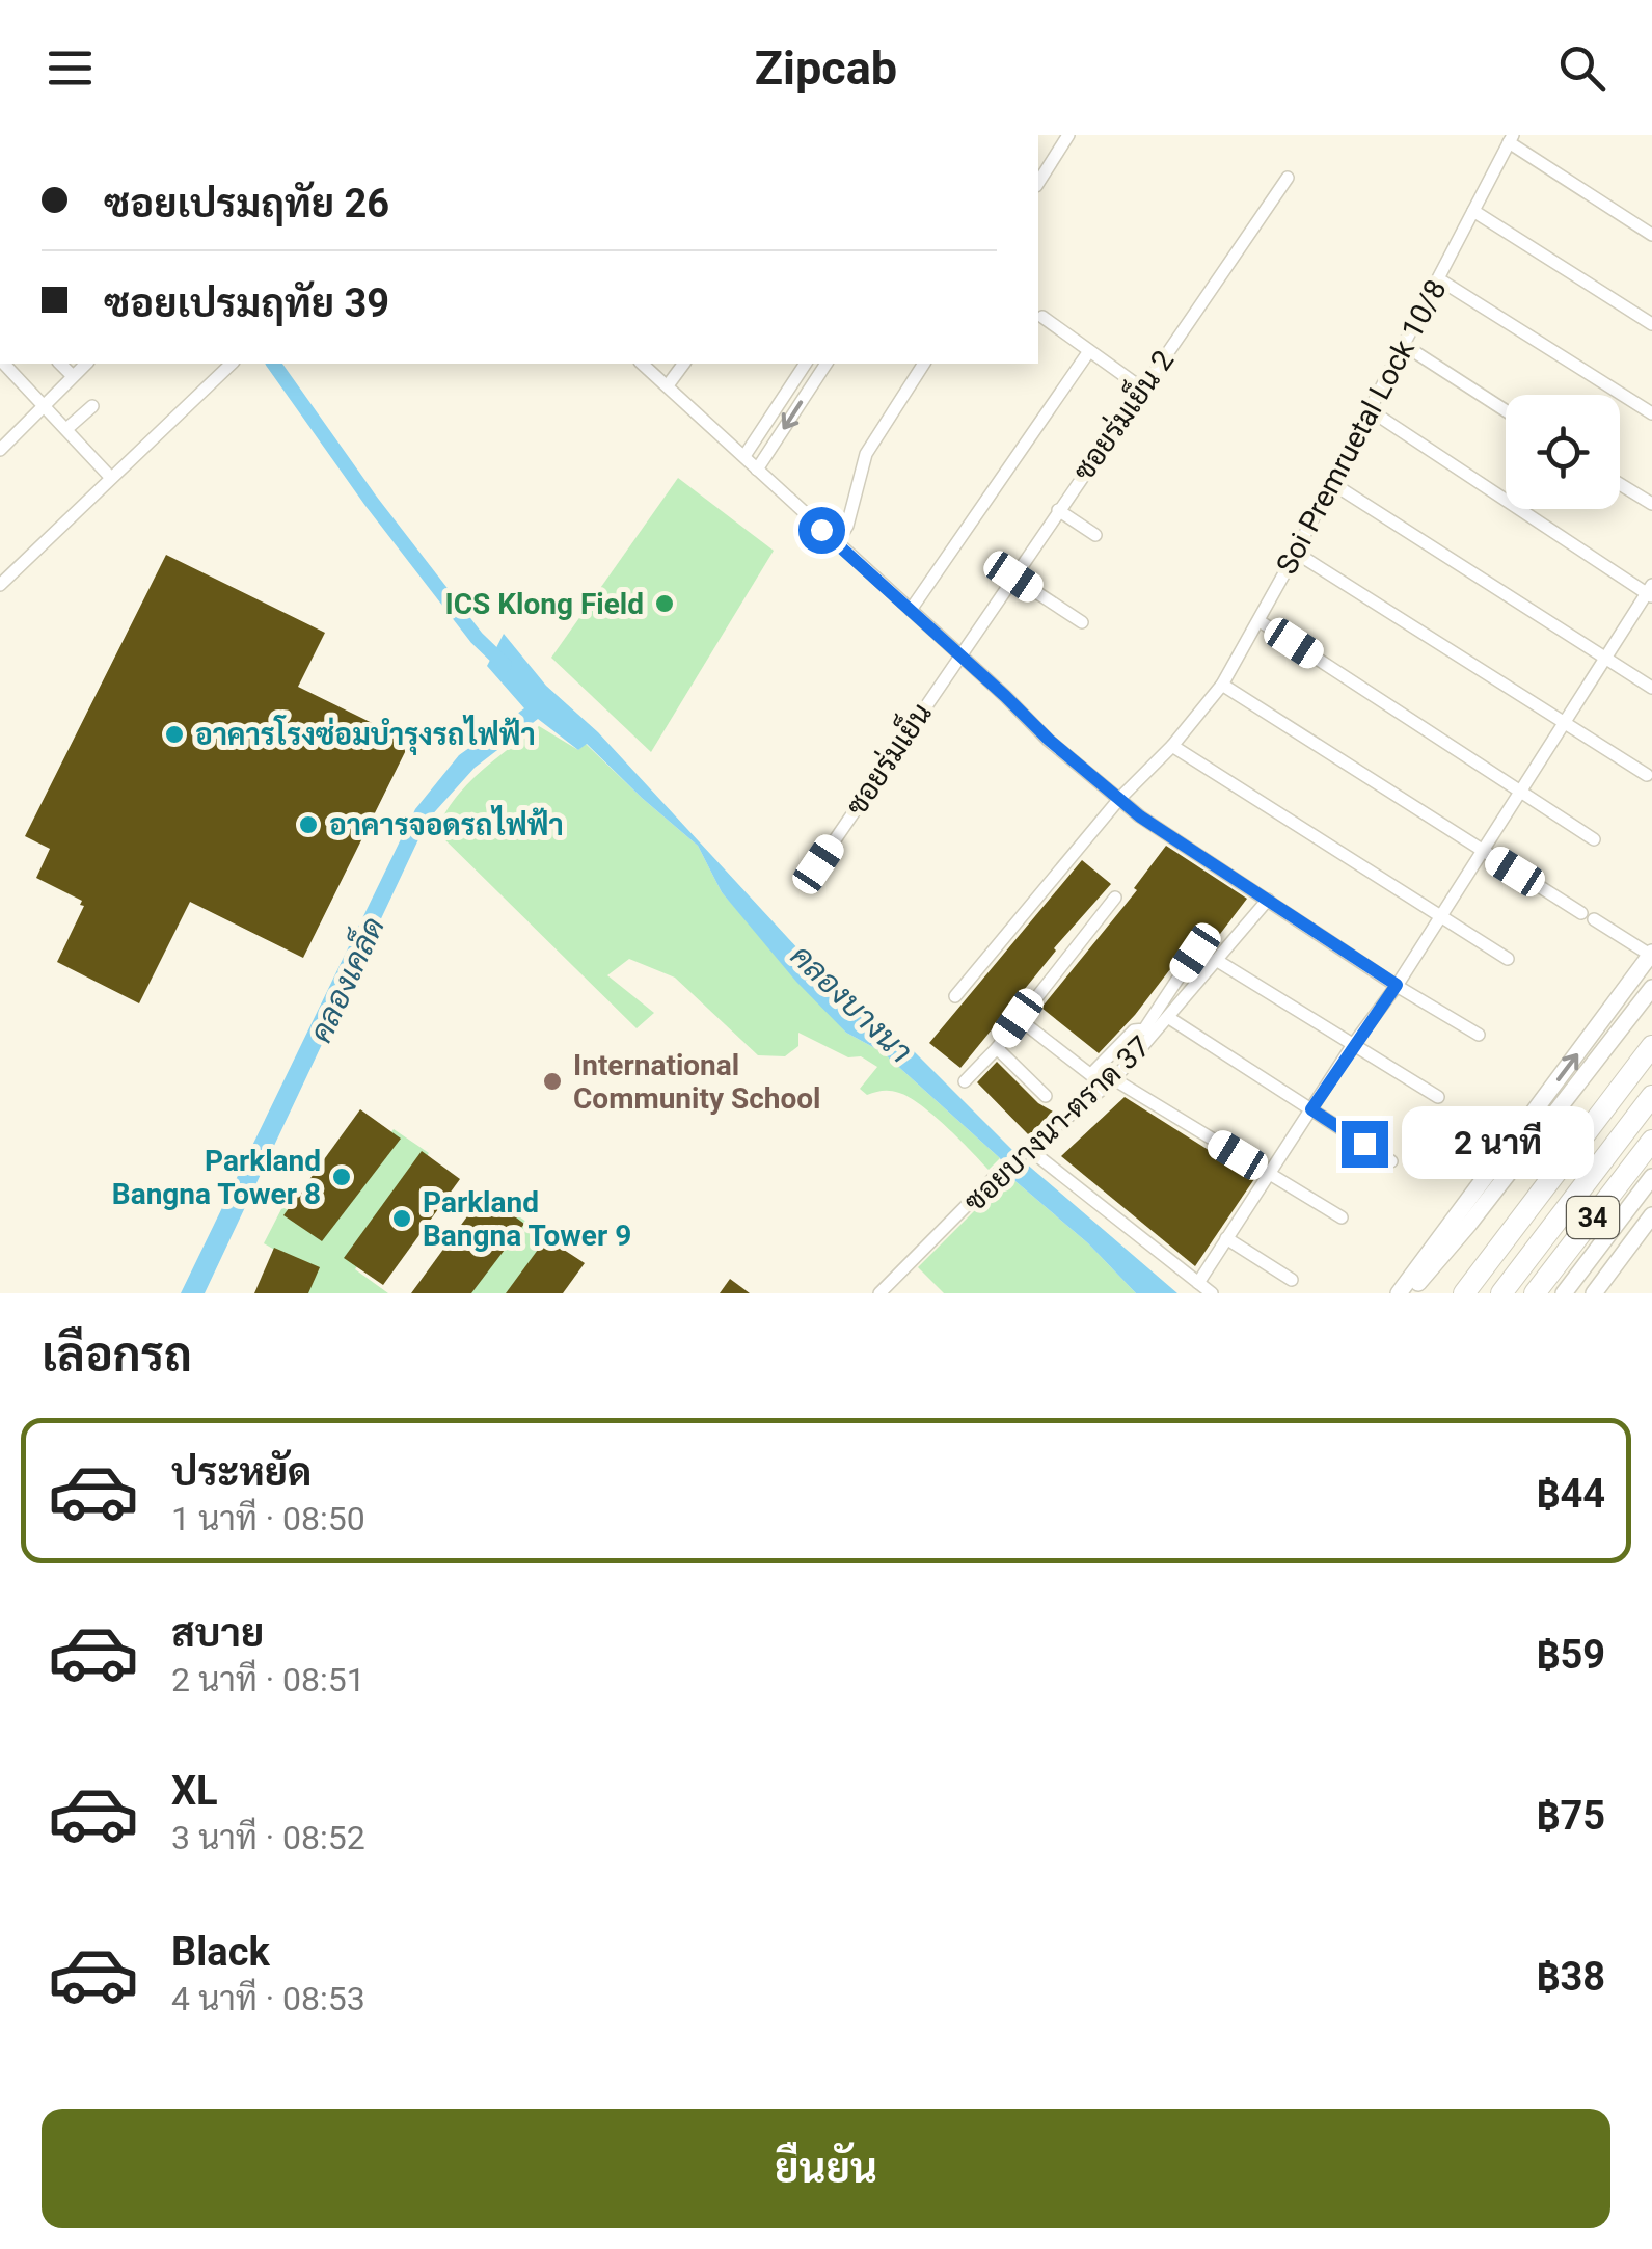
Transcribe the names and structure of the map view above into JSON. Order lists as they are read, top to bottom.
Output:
{
  "streets": {
    "highway": ["34"],
    "street": [
      "ซอยร่มเย็น 2",
      "Soi Premruetal Lock 10/8",
      "ซอยร่มเย็น",
      "ซอยบางนา-ตราด 37"
    ]
  },
  "crossings": [
    ["ซอยร่มเย็น 2", "ซอยร่มเย็น"]
  ],
  "water": ["คลองเคล็ด", "คลองบางนา"],
  "places": [
    "ICS Klong Field",
    "อาคารโรงซ่อมบำรุงรถไฟฟ้า",
    "อาคารจอดรถไฟฟ้า",
    "International Community School",
    "Parkland Bangna Tower 8",
    "Parkland Bangna Tower 9"
  ],
  "page": {
    "header": "Zipcab",
    "banner": ["ซอยเปรมฤทัย 26", "ซอยเปรมฤทัย 39"],
    "bubble": "2 นาที",
    "heading": "เลือกรถ",
    "list": [
      {
        "name": "ประหยัด",
        "note": "1 นาที · 08:50",
        "value": "฿44"
      },
      {
        "name": "สบาย",
        "note": "2 นาที · 08:51",
        "value": "฿59"
      },
      {
        "name": "XL",
        "note": "3 นาที · 08:52",
        "value": "฿75"
      },
      {
        "name": "Black",
        "note": "4 นาที · 08:53",
        "value": "฿38"
      }
    ],
    "buttons": "ยืนยัน"
  }
}
